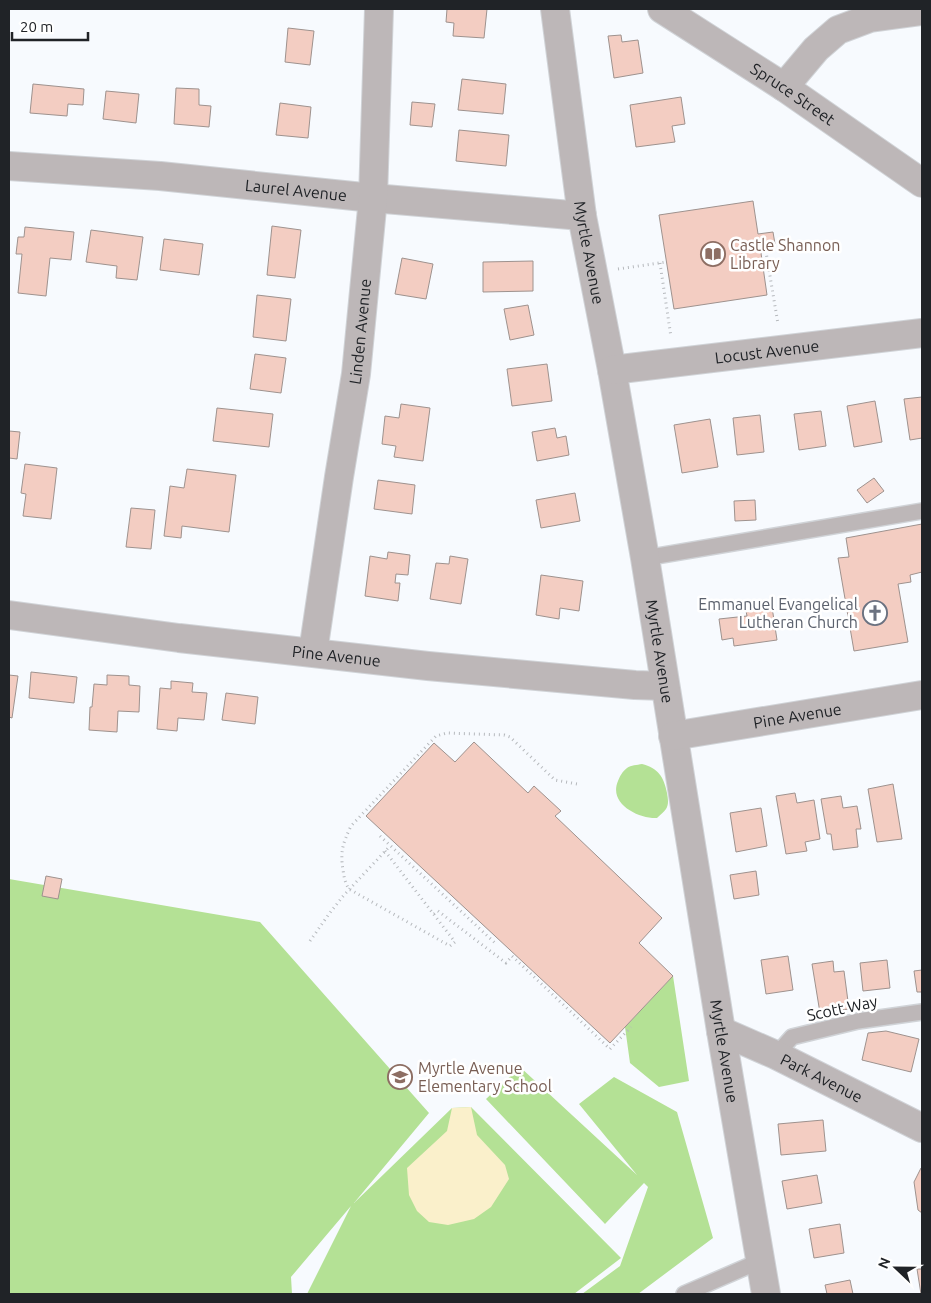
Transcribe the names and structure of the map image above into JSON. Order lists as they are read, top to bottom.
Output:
{
  "streets": {
    "street": [
      "Spruce Street",
      "Laurel Avenue",
      "Myrtle Avenue",
      "Linden Avenue",
      "Locust Avenue",
      "Pine Avenue",
      "Park Avenue"
    ],
    "lane": ["Scott Way"]
  },
  "crossings": [
    ["Laurel Avenue", "Myrtle Avenue"],
    ["Laurel Avenue", "Linden Avenue"],
    ["Myrtle Avenue", "Locust Avenue"],
    ["Myrtle Avenue", "Pine Avenue"],
    ["Myrtle Avenue", "Park Avenue"],
    ["Linden Avenue", "Pine Avenue"],
    ["Scott Way", "Park Avenue"]
  ],
  "places": {
    "library": ["Castle Shannon Library"],
    "church": ["Emmanuel Evangelical Lutheran Church"],
    "school or university": ["Myrtle Avenue Elementary School"]
  },
  "scale_bar": "20 m",
  "north": "left"
}
